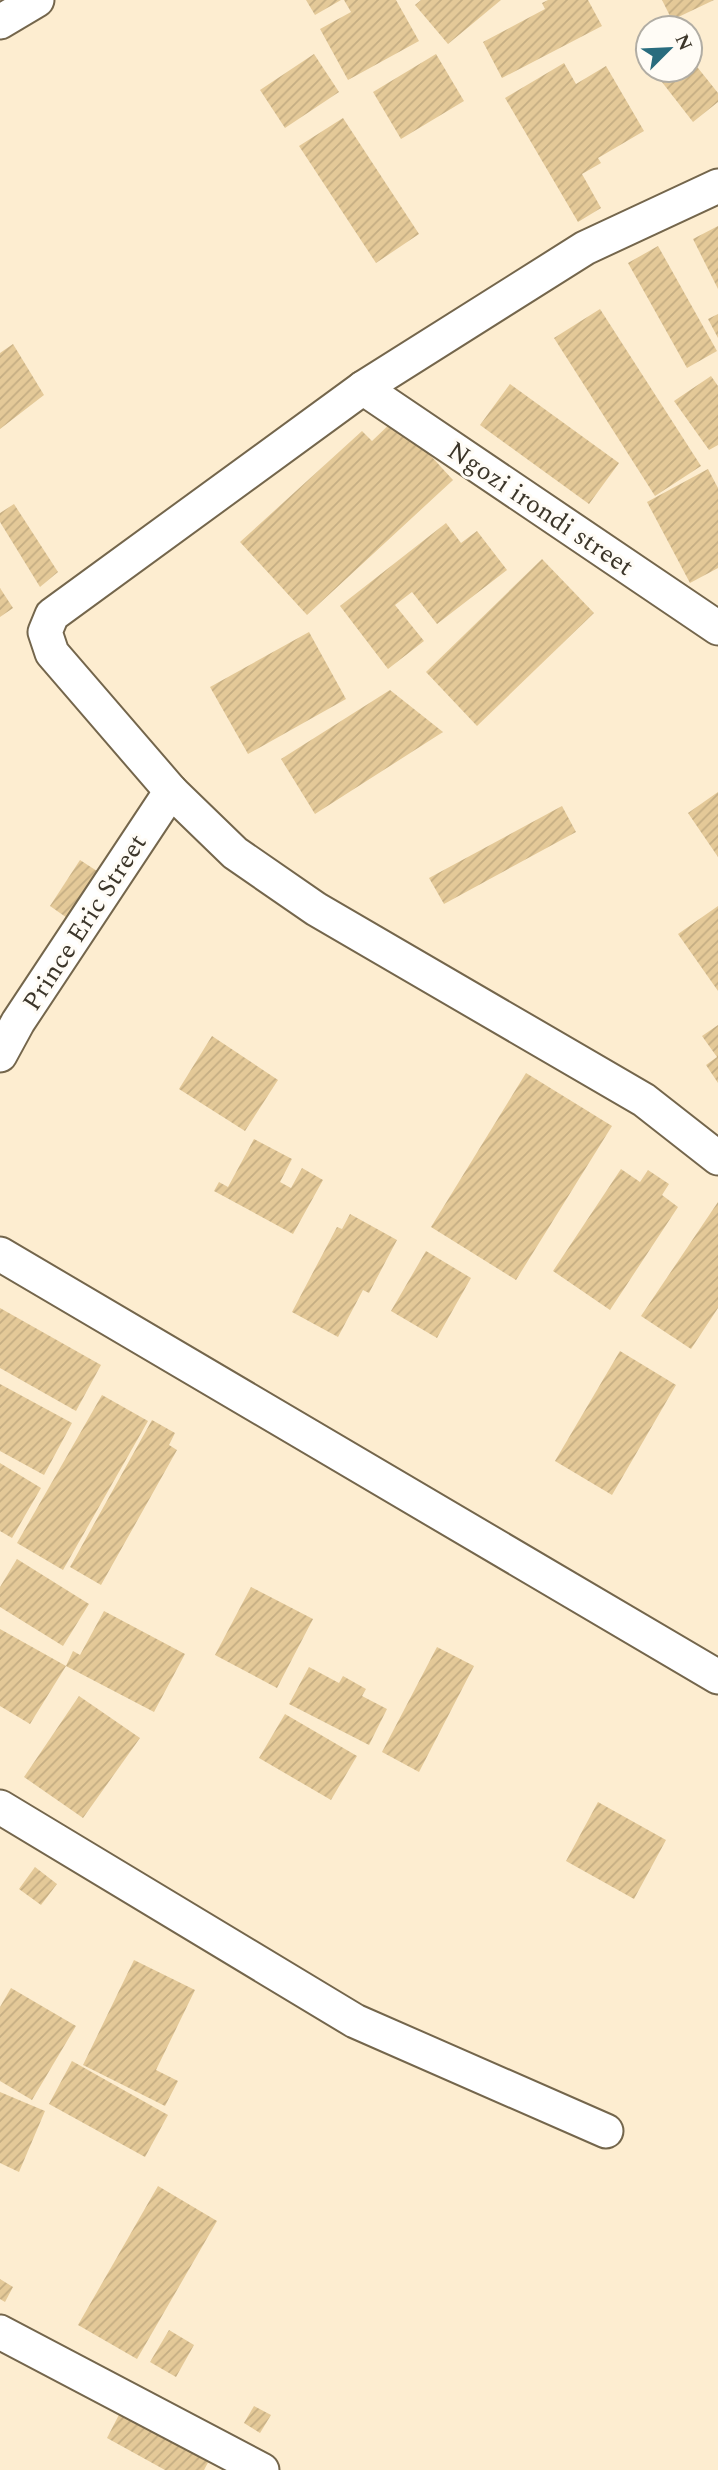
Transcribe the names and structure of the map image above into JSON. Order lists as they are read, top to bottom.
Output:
{
  "streets": {
    "street": ["Ngozi irondi street", "Prince Eric Street"]
  },
  "north": "top right"
}
